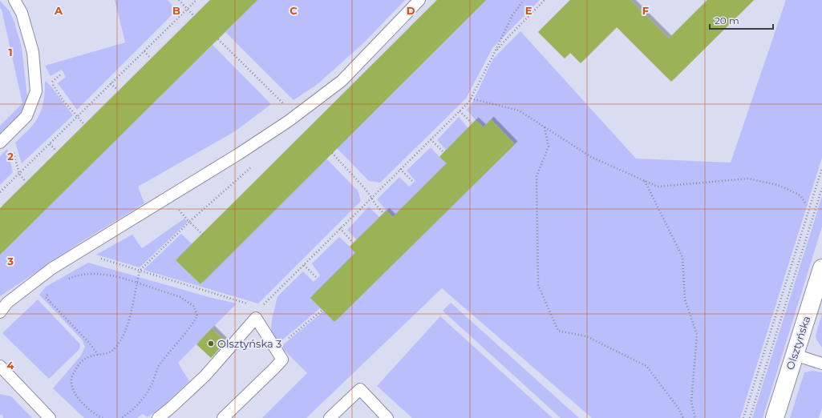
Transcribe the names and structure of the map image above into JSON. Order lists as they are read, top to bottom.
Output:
{
  "streets": {
    "street": ["Olsztyńska"]
  },
  "places": ["Olsztyńska 3"],
  "scale_bar": "20 m",
  "grid": {
    "columns": [
      "A",
      "B",
      "C",
      "D",
      "E",
      "F"
    ],
    "rows": [
      "1",
      "2",
      "3",
      "4"
    ]
  }
}
